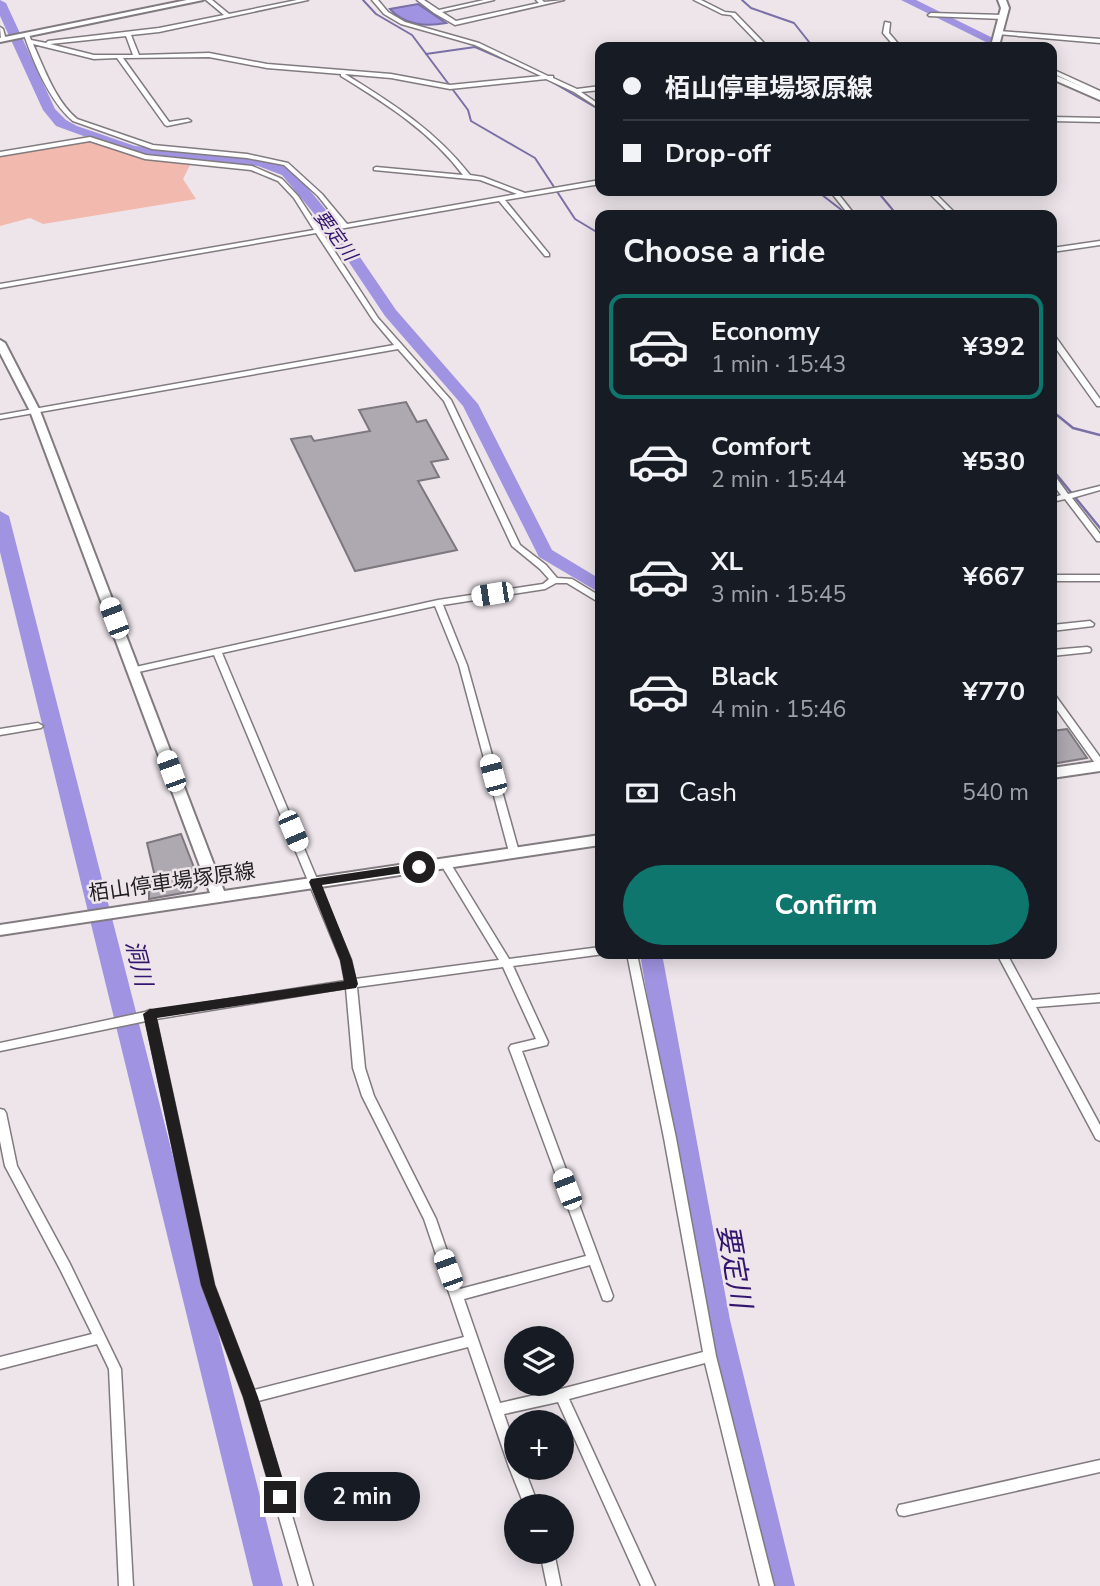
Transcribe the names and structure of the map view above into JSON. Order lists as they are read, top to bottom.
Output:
{
  "streets": {
    "street": ["栢山停車場塚原線"]
  },
  "water": ["要定川", "洞川"],
  "page": {
    "banner": ["栢山停車場塚原線", "Drop-off"],
    "heading": "Choose a ride",
    "list": [
      {
        "name": "Economy",
        "note": "1 min · 15:43",
        "value": "¥392"
      },
      {
        "name": "Comfort",
        "note": "2 min · 15:44",
        "value": "¥530"
      },
      {
        "name": "XL",
        "note": "3 min · 15:45",
        "value": "¥667"
      },
      {
        "name": "Black",
        "note": "4 min · 15:46",
        "value": "¥770"
      }
    ],
    "pay": ["Cash", "540 m"],
    "buttons": "Confirm",
    "map_buttons": ["+", "−"],
    "bubble": "2 min"
  }
}
